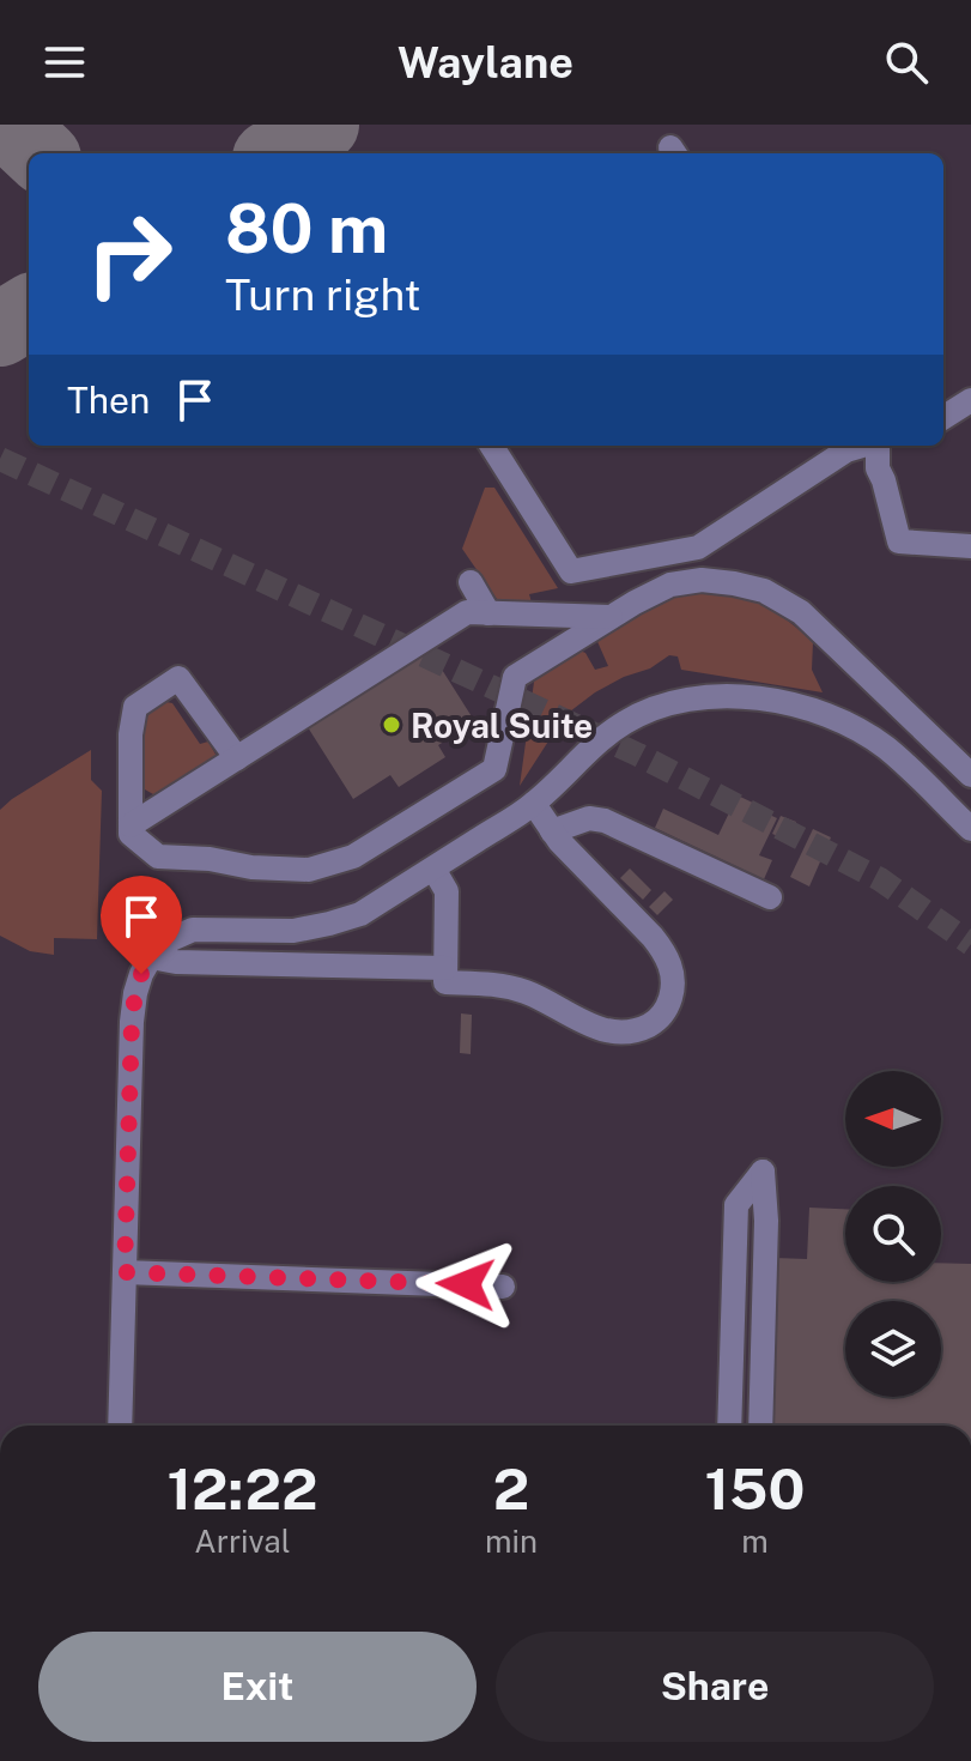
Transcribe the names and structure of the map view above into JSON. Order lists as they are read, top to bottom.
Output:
{
  "places": ["Royal Suite"],
  "north": "left",
  "page": {
    "header": "Waylane",
    "turn": ["80 m", "Turn right"],
    "then": "Then",
    "eta": [
      "12:22",
      "Arrival",
      "2",
      "min",
      "150",
      "m"
    ],
    "buttons": ["Exit", "Share"]
  }
}
